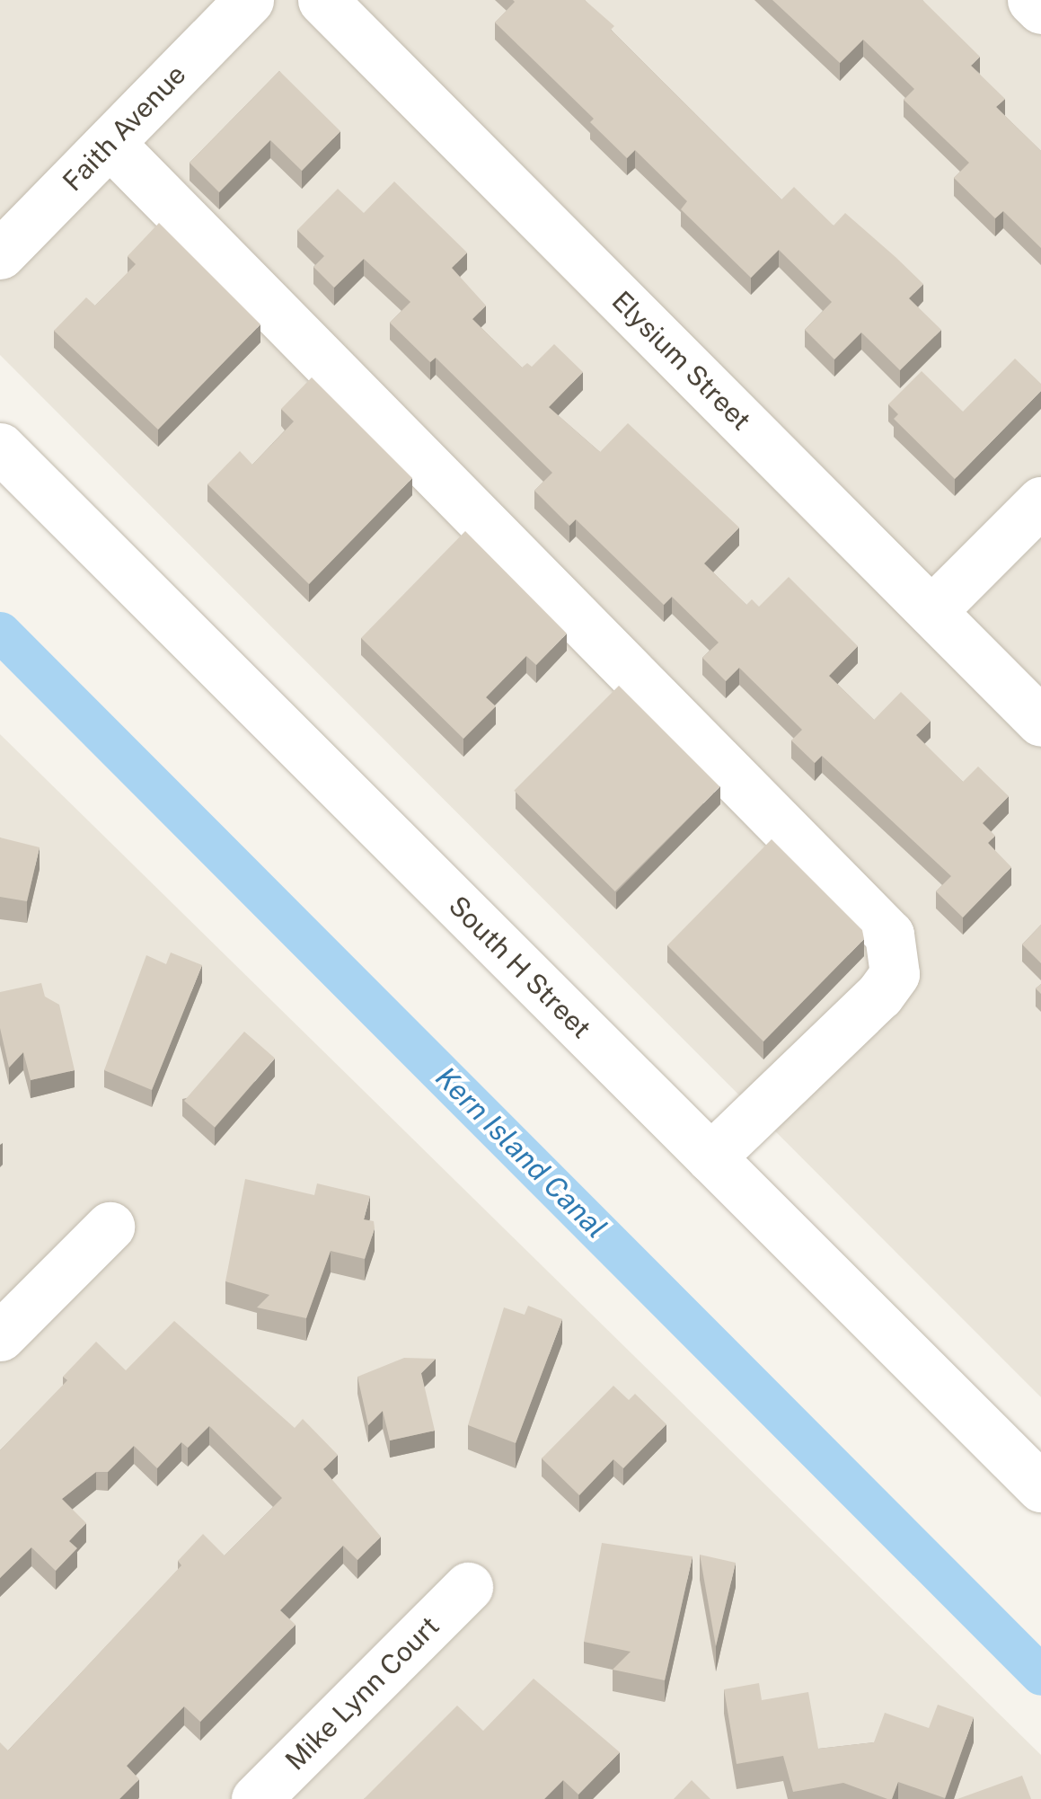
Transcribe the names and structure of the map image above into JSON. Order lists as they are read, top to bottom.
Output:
{
  "streets": {
    "street": [
      "Faith Avenue",
      "Elysium Street",
      "South H Street",
      "Mike Lynn Court"
    ]
  },
  "water": ["Kern Island Canal"]
}
